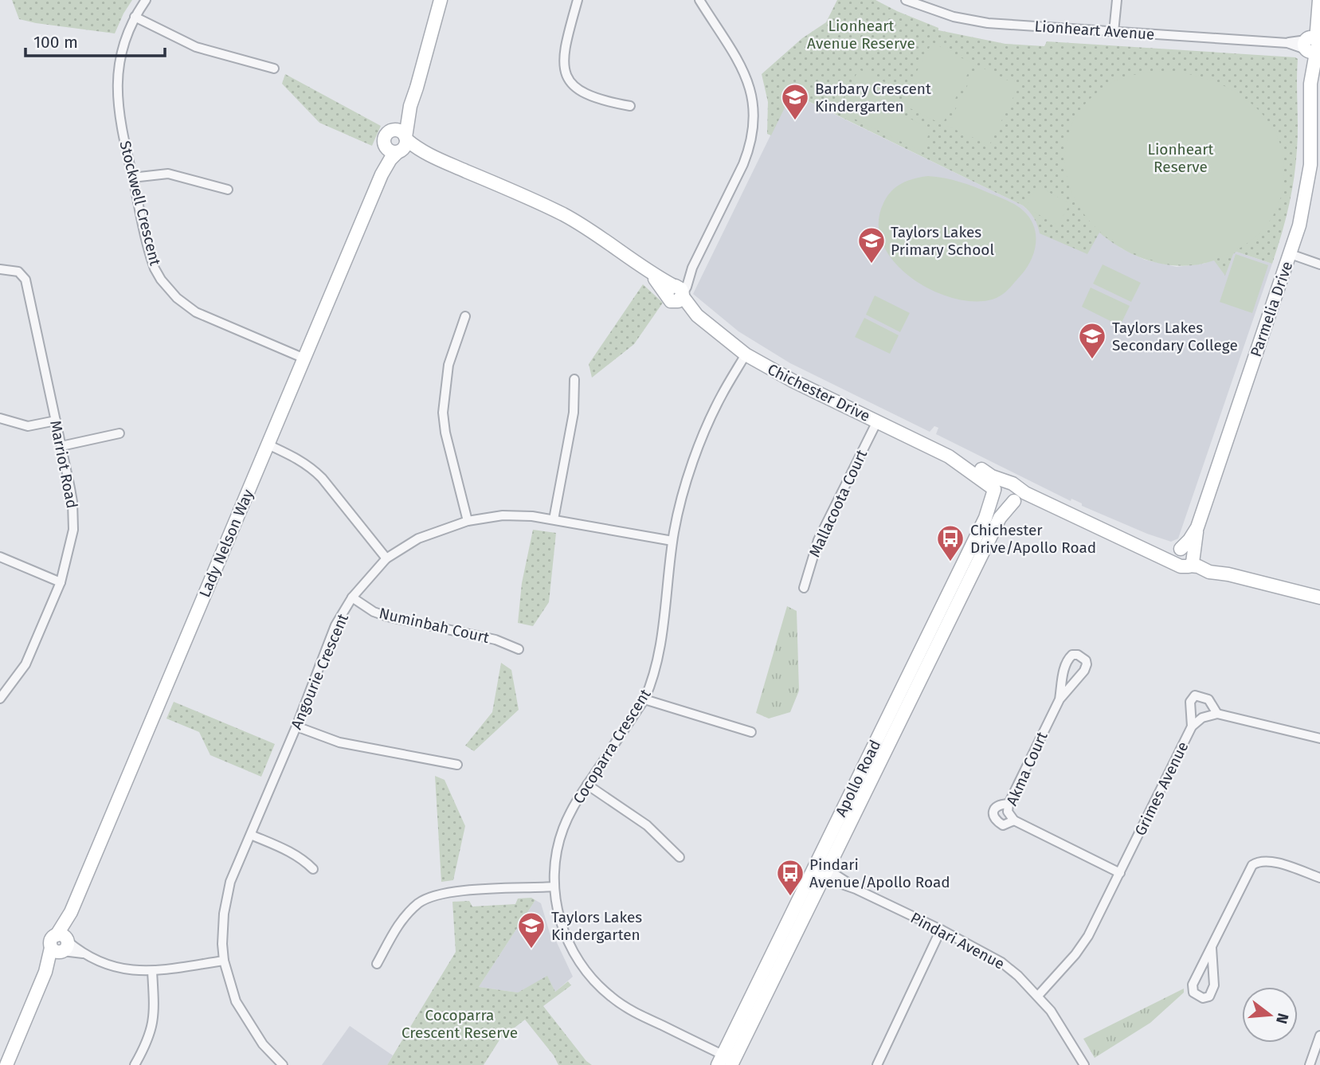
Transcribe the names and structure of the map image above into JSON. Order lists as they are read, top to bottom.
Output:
{
  "streets": {
    "street": [
      "Lionheart Avenue",
      "Stockwell Crescent",
      "Parmelia Drive",
      "Chichester Drive",
      "Marriot Road",
      "Mallacoota Court",
      "Lady Nelson Way",
      "Numinbah Court",
      "Angourie Crescent",
      "Cocoparra Crescent",
      "Akma Court",
      "Apollo Road",
      "Grimes Avenue",
      "Pindari Avenue"
    ]
  },
  "crossings": [
    ["Lionheart Avenue", "Parmelia Drive"],
    ["Stockwell Crescent", "Lady Nelson Way"],
    ["Chichester Drive", "Mallacoota Court"],
    ["Chichester Drive", "Lady Nelson Way"],
    ["Chichester Drive", "Cocoparra Crescent"],
    ["Chichester Drive", "Apollo Road"],
    ["Numinbah Court", "Angourie Crescent"],
    ["Angourie Crescent", "Cocoparra Crescent"],
    ["Cocoparra Crescent", "Apollo Road"],
    ["Akma Court", "Grimes Avenue"],
    ["Apollo Road", "Pindari Avenue"],
    ["Grimes Avenue", "Pindari Avenue"]
  ],
  "parks": ["Lionheart Avenue Reserve", "Lionheart Reserve", "Cocoparra Crescent Reserve"],
  "places": {
    "school or university": [
      "Barbary Crescent Kindergarten",
      "Taylors Lakes Primary School",
      "Taylors Lakes Secondary College",
      "Taylors Lakes Kindergarten"
    ],
    "bus stop": ["Chichester Drive/Apollo Road", "Pindari Avenue/Apollo Road"]
  },
  "scale_bar": "100 m",
  "north": "right"
}
